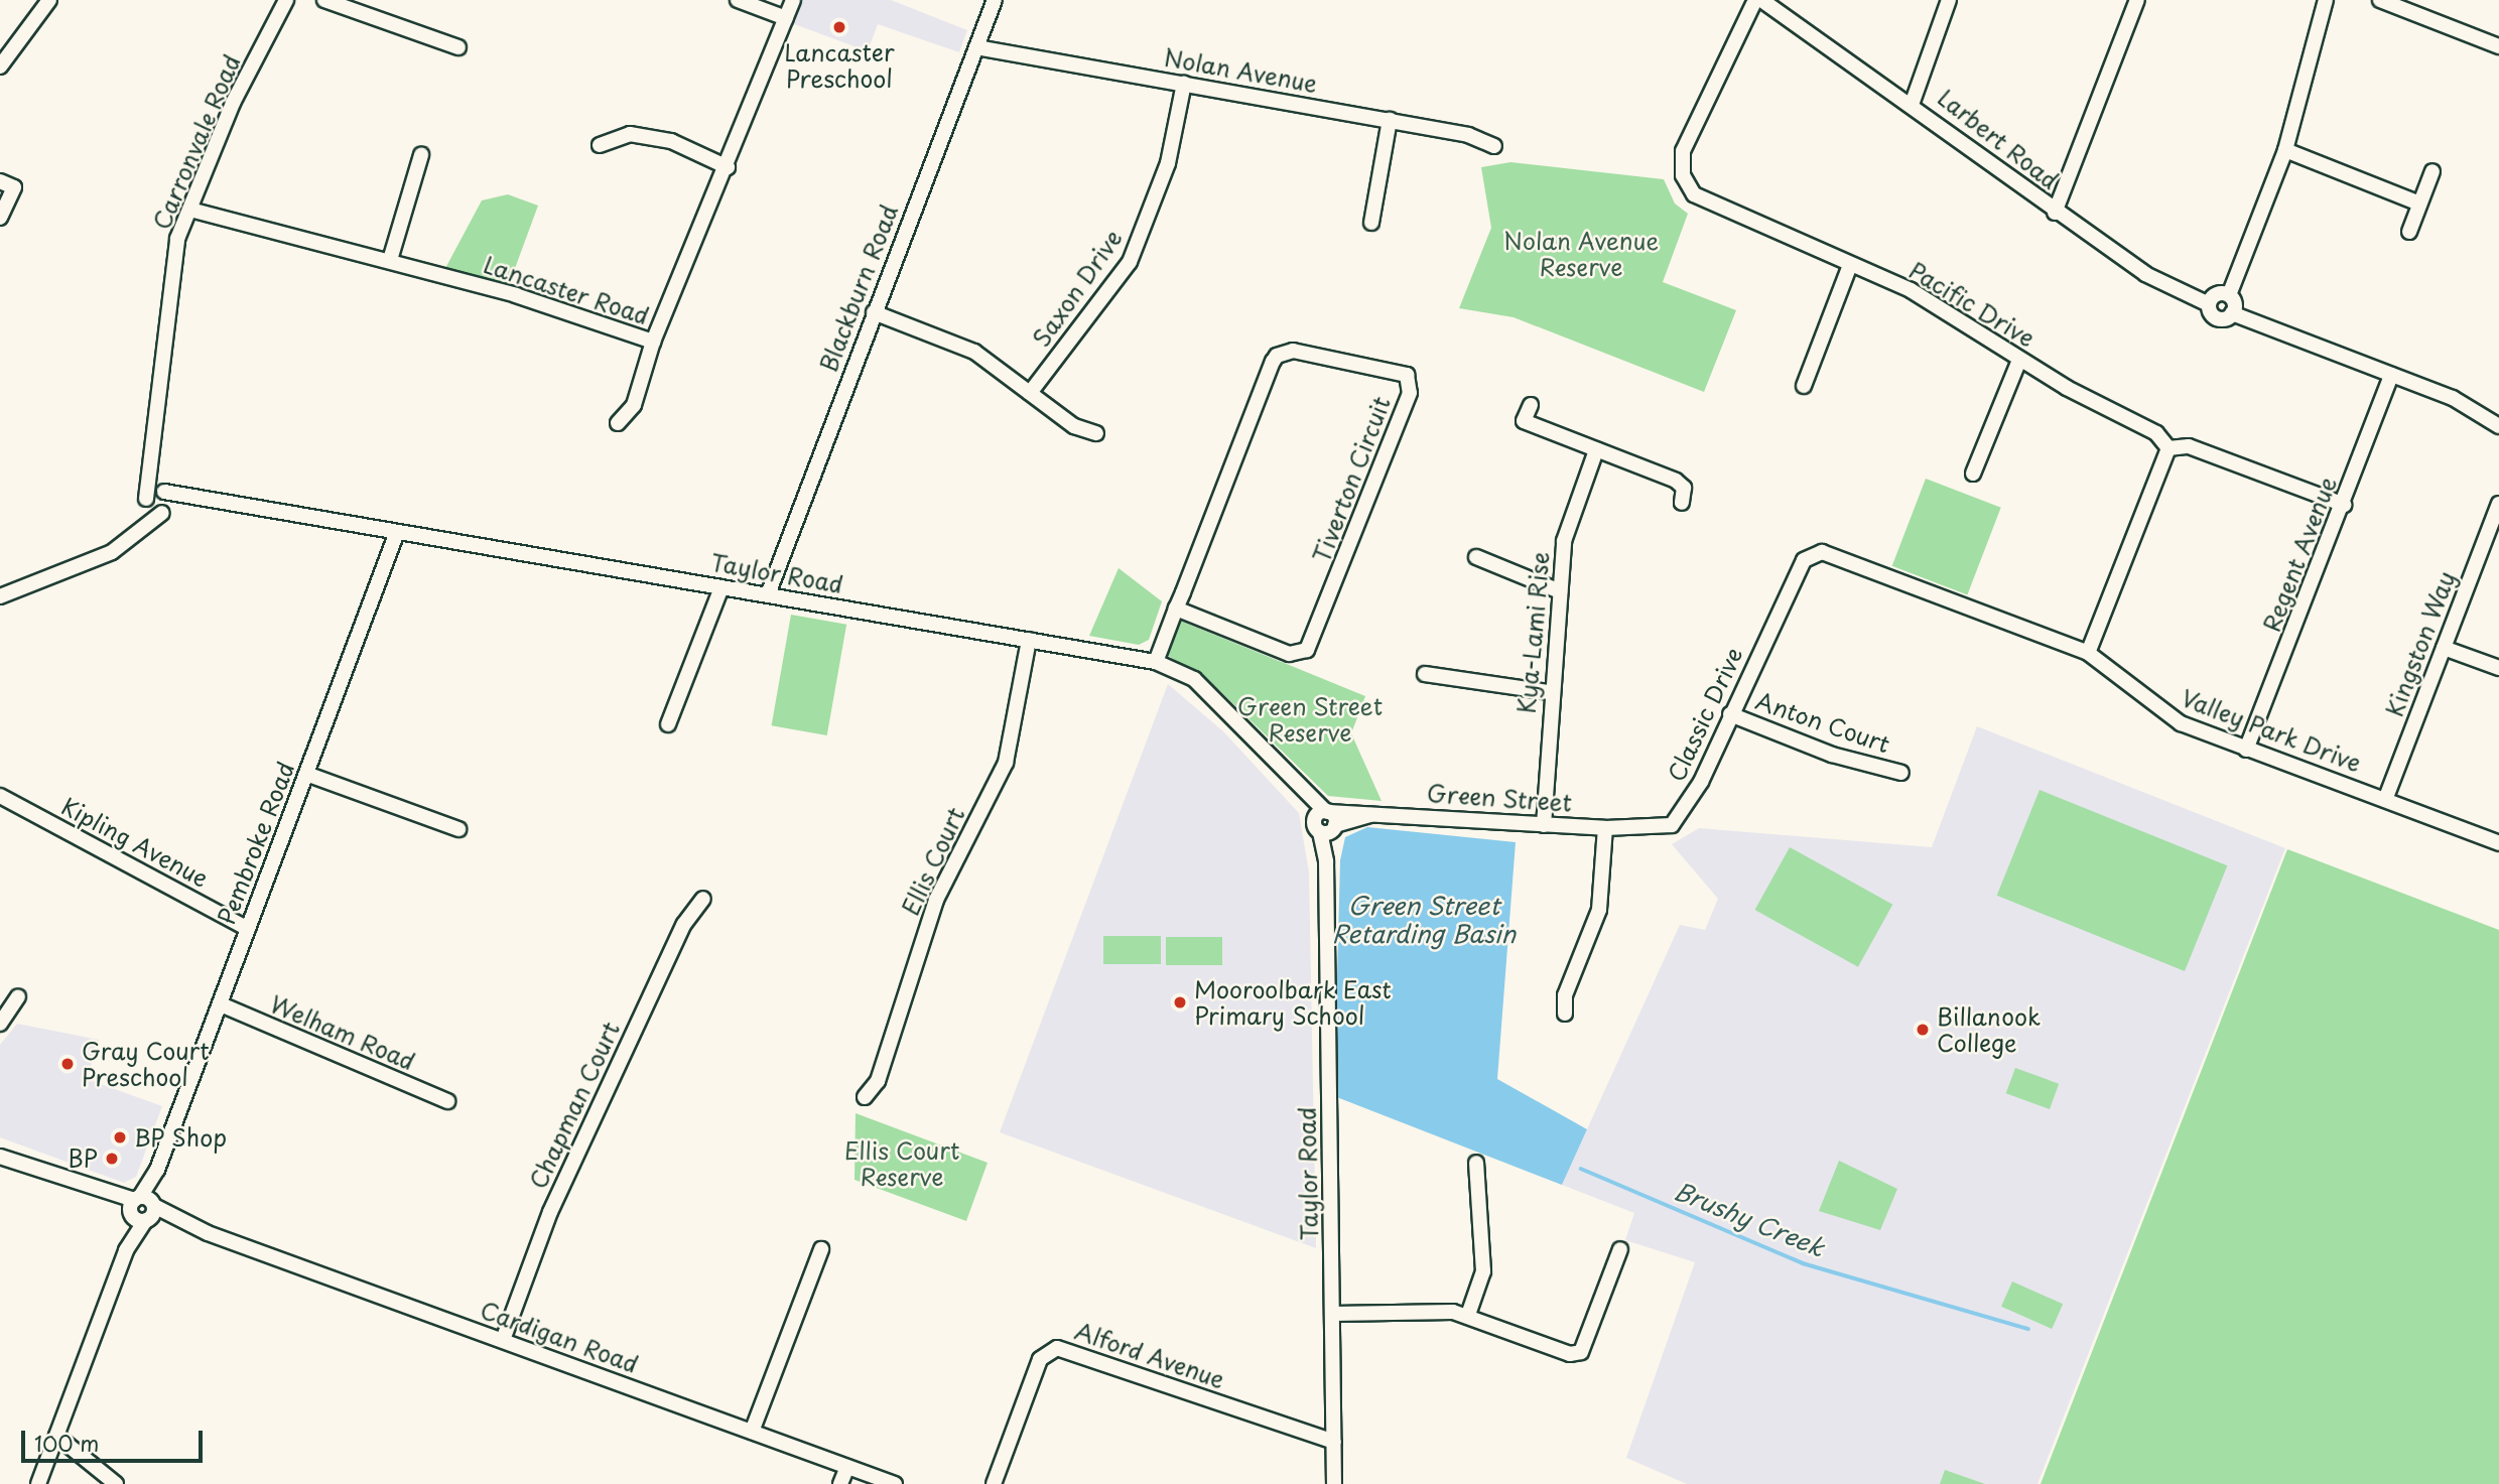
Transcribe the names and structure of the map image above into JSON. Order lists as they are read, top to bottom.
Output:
{
  "streets": {
    "street": [
      "Nolan Avenue",
      "Larbert Road",
      "Carronvale Road",
      "Blackburn Road",
      "Saxon Drive",
      "Lancaster Road",
      "Pacific Drive",
      "Tiverton Circuit",
      "Regent Avenue",
      "Taylor Road",
      "Kya-Lami Rise",
      "Kingston Way",
      "Classic Drive",
      "Anton Court",
      "Valley Park Drive",
      "Green Street",
      "Kipling Avenue",
      "Pembroke Road",
      "Ellis Court",
      "Welham Road",
      "Chapman Court",
      "Cardigan Road",
      "Alford Avenue"
    ]
  },
  "crossings": [
    ["Nolan Avenue", "Blackburn Road"],
    ["Nolan Avenue", "Saxon Drive"],
    ["Larbert Road", "Pacific Drive"],
    ["Carronvale Road", "Lancaster Road"],
    ["Blackburn Road", "Taylor Road"],
    ["Tiverton Circuit", "Taylor Road"],
    ["Regent Avenue", "Valley Park Drive"],
    ["Taylor Road", "Green Street"],
    ["Taylor Road", "Pembroke Road"],
    ["Taylor Road", "Ellis Court"],
    ["Taylor Road", "Alford Avenue"],
    ["Kya-Lami Rise", "Green Street"],
    ["Kingston Way", "Valley Park Drive"],
    ["Classic Drive", "Anton Court"],
    ["Classic Drive", "Valley Park Drive"],
    ["Classic Drive", "Green Street"],
    ["Kipling Avenue", "Pembroke Road"],
    ["Pembroke Road", "Welham Road"],
    ["Pembroke Road", "Cardigan Road"],
    ["Chapman Court", "Cardigan Road"]
  ],
  "water": ["Green Street Retarding Basin", "Brushy Creek"],
  "parks": ["Nolan Avenue Reserve", "Green Street Reserve", "Ellis Court Reserve"],
  "places": [
    "Lancaster Preschool",
    "Mooroolbark East Primary School",
    "Billanook College",
    "Gray Court Preschool",
    "BP Shop",
    "BP"
  ],
  "scale_bar": "100 m"
}
